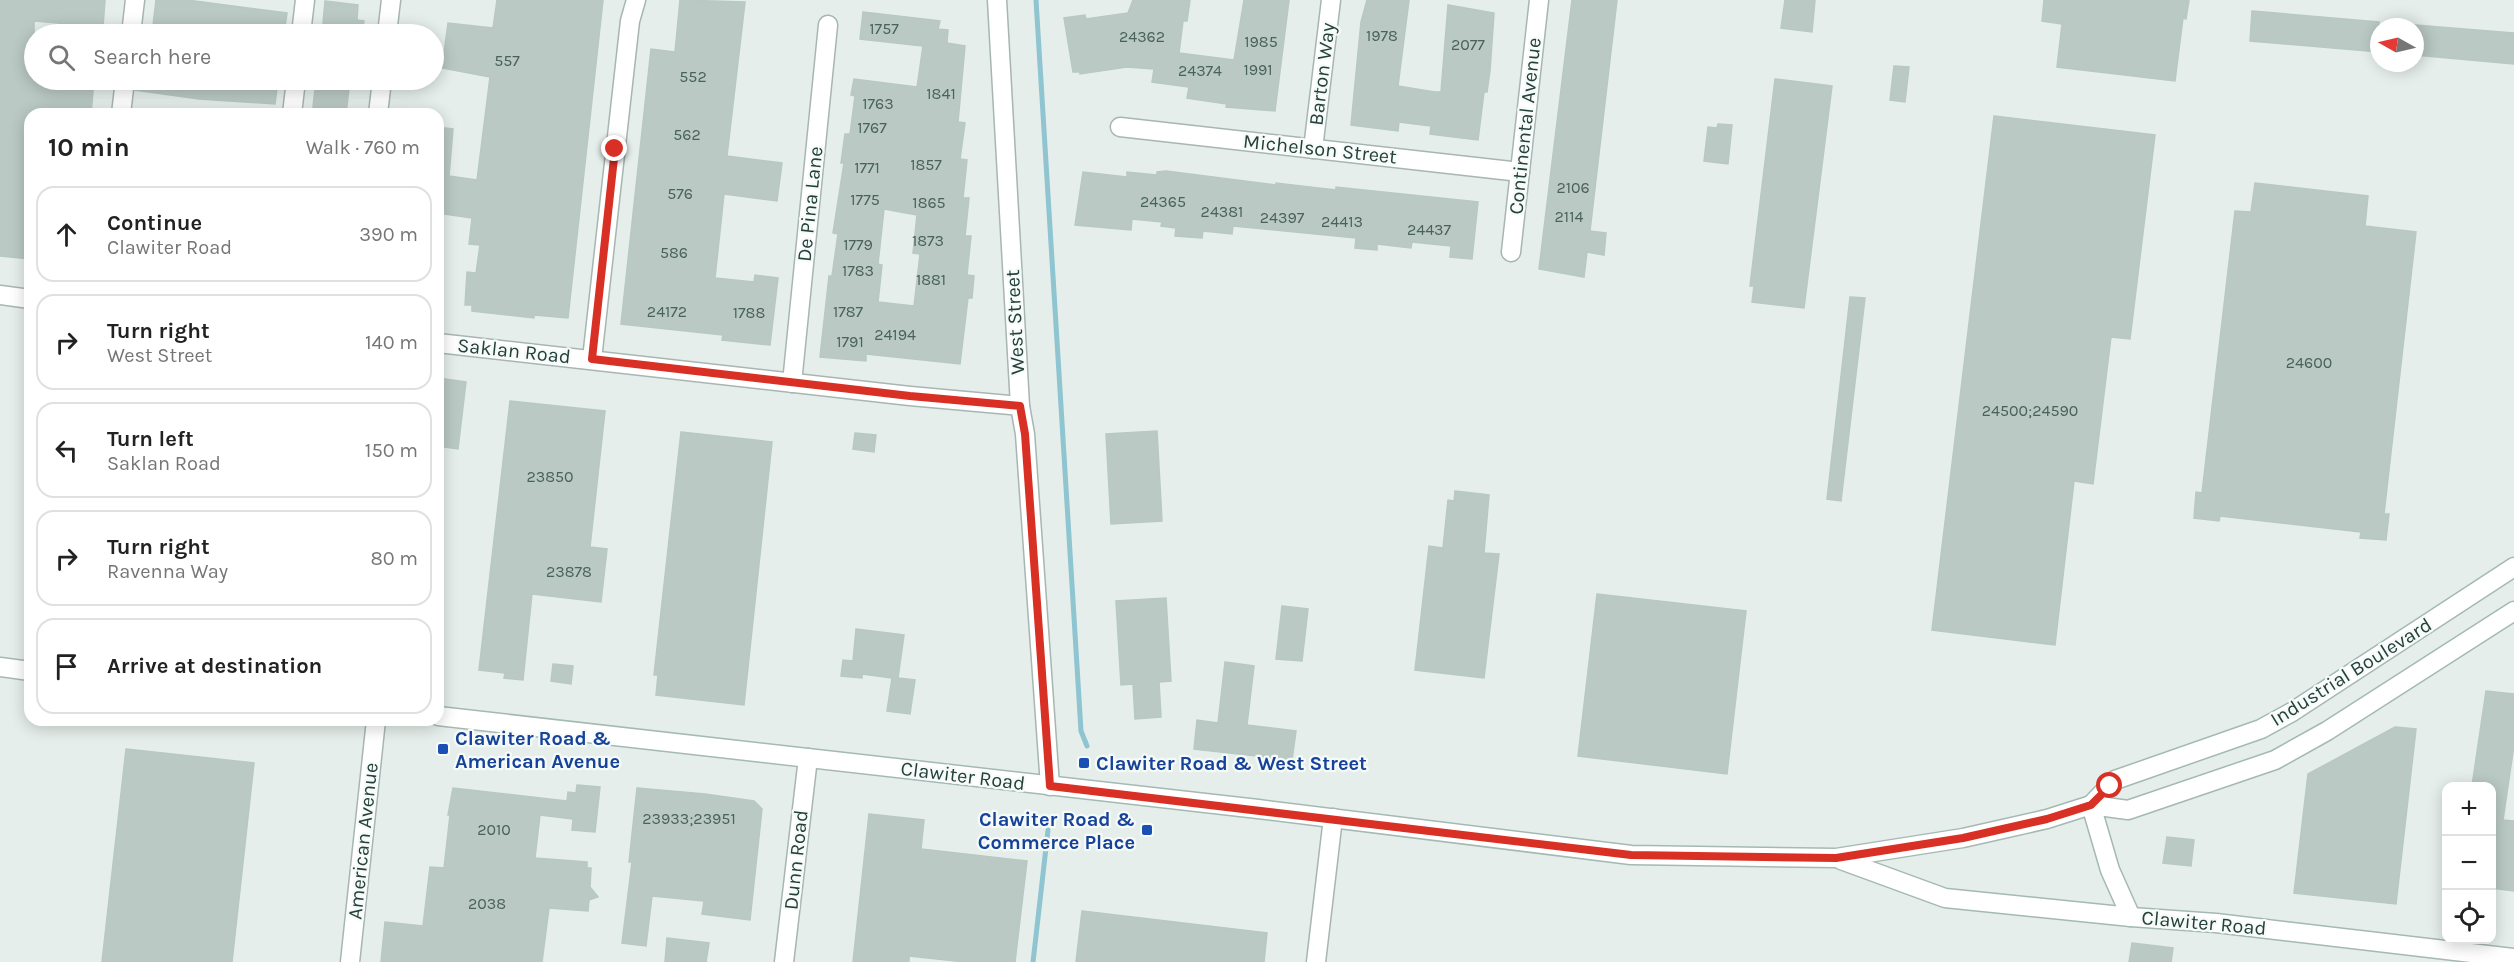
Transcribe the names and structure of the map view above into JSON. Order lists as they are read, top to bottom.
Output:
{
  "streets": {
    "street": [
      "Barton Way",
      "Continental Avenue",
      "Michelson Street",
      "De Pina Lane",
      "West Street",
      "Saklan Road",
      "Industrial Boulevard",
      "Clawiter Road",
      "American Avenue",
      "Dunn Road"
    ]
  },
  "crossings": [
    ["Barton Way", "Michelson Street"],
    ["Continental Avenue", "Michelson Street"],
    ["De Pina Lane", "Saklan Road"],
    ["West Street", "Saklan Road"],
    ["West Street", "Clawiter Road"],
    ["Industrial Boulevard", "Clawiter Road"],
    ["Clawiter Road", "Dunn Road"]
  ],
  "places": {
    "transit": ["Clawiter Road & American Avenue", "Clawiter Road & West Street", "Clawiter Road & Commerce Place"]
  },
  "house_numbers": [
    "1757",
    "1978",
    "24362",
    "1985",
    "2077",
    "557",
    "1991",
    "24374",
    "552",
    "1841",
    "1763",
    "1767",
    "562",
    "1857",
    "1771",
    "2106",
    "576",
    "1775",
    "24365",
    "1865",
    "24381",
    "2114",
    "24397",
    "24413",
    "24437",
    "1873",
    "1779",
    "586",
    "1783",
    "1881",
    "24172",
    "1787",
    "1788",
    "24194",
    "1791",
    "24600",
    "24500;24590",
    "23850",
    "23878",
    "23933;23951",
    "2010",
    "2038"
  ],
  "north": "left",
  "page": {
    "search": "Search here",
    "heading": ["10 min", "Walk · 760 m"],
    "list": [
      ["Continue", "Clawiter Road", "390 m"],
      ["Turn right", "West Street", "140 m"],
      ["Turn left", "Saklan Road", "150 m"],
      ["Turn right", "Ravenna Way", "80 m"],
      "Arrive at destination"
    ],
    "map_buttons": ["+", "−"]
  }
}
